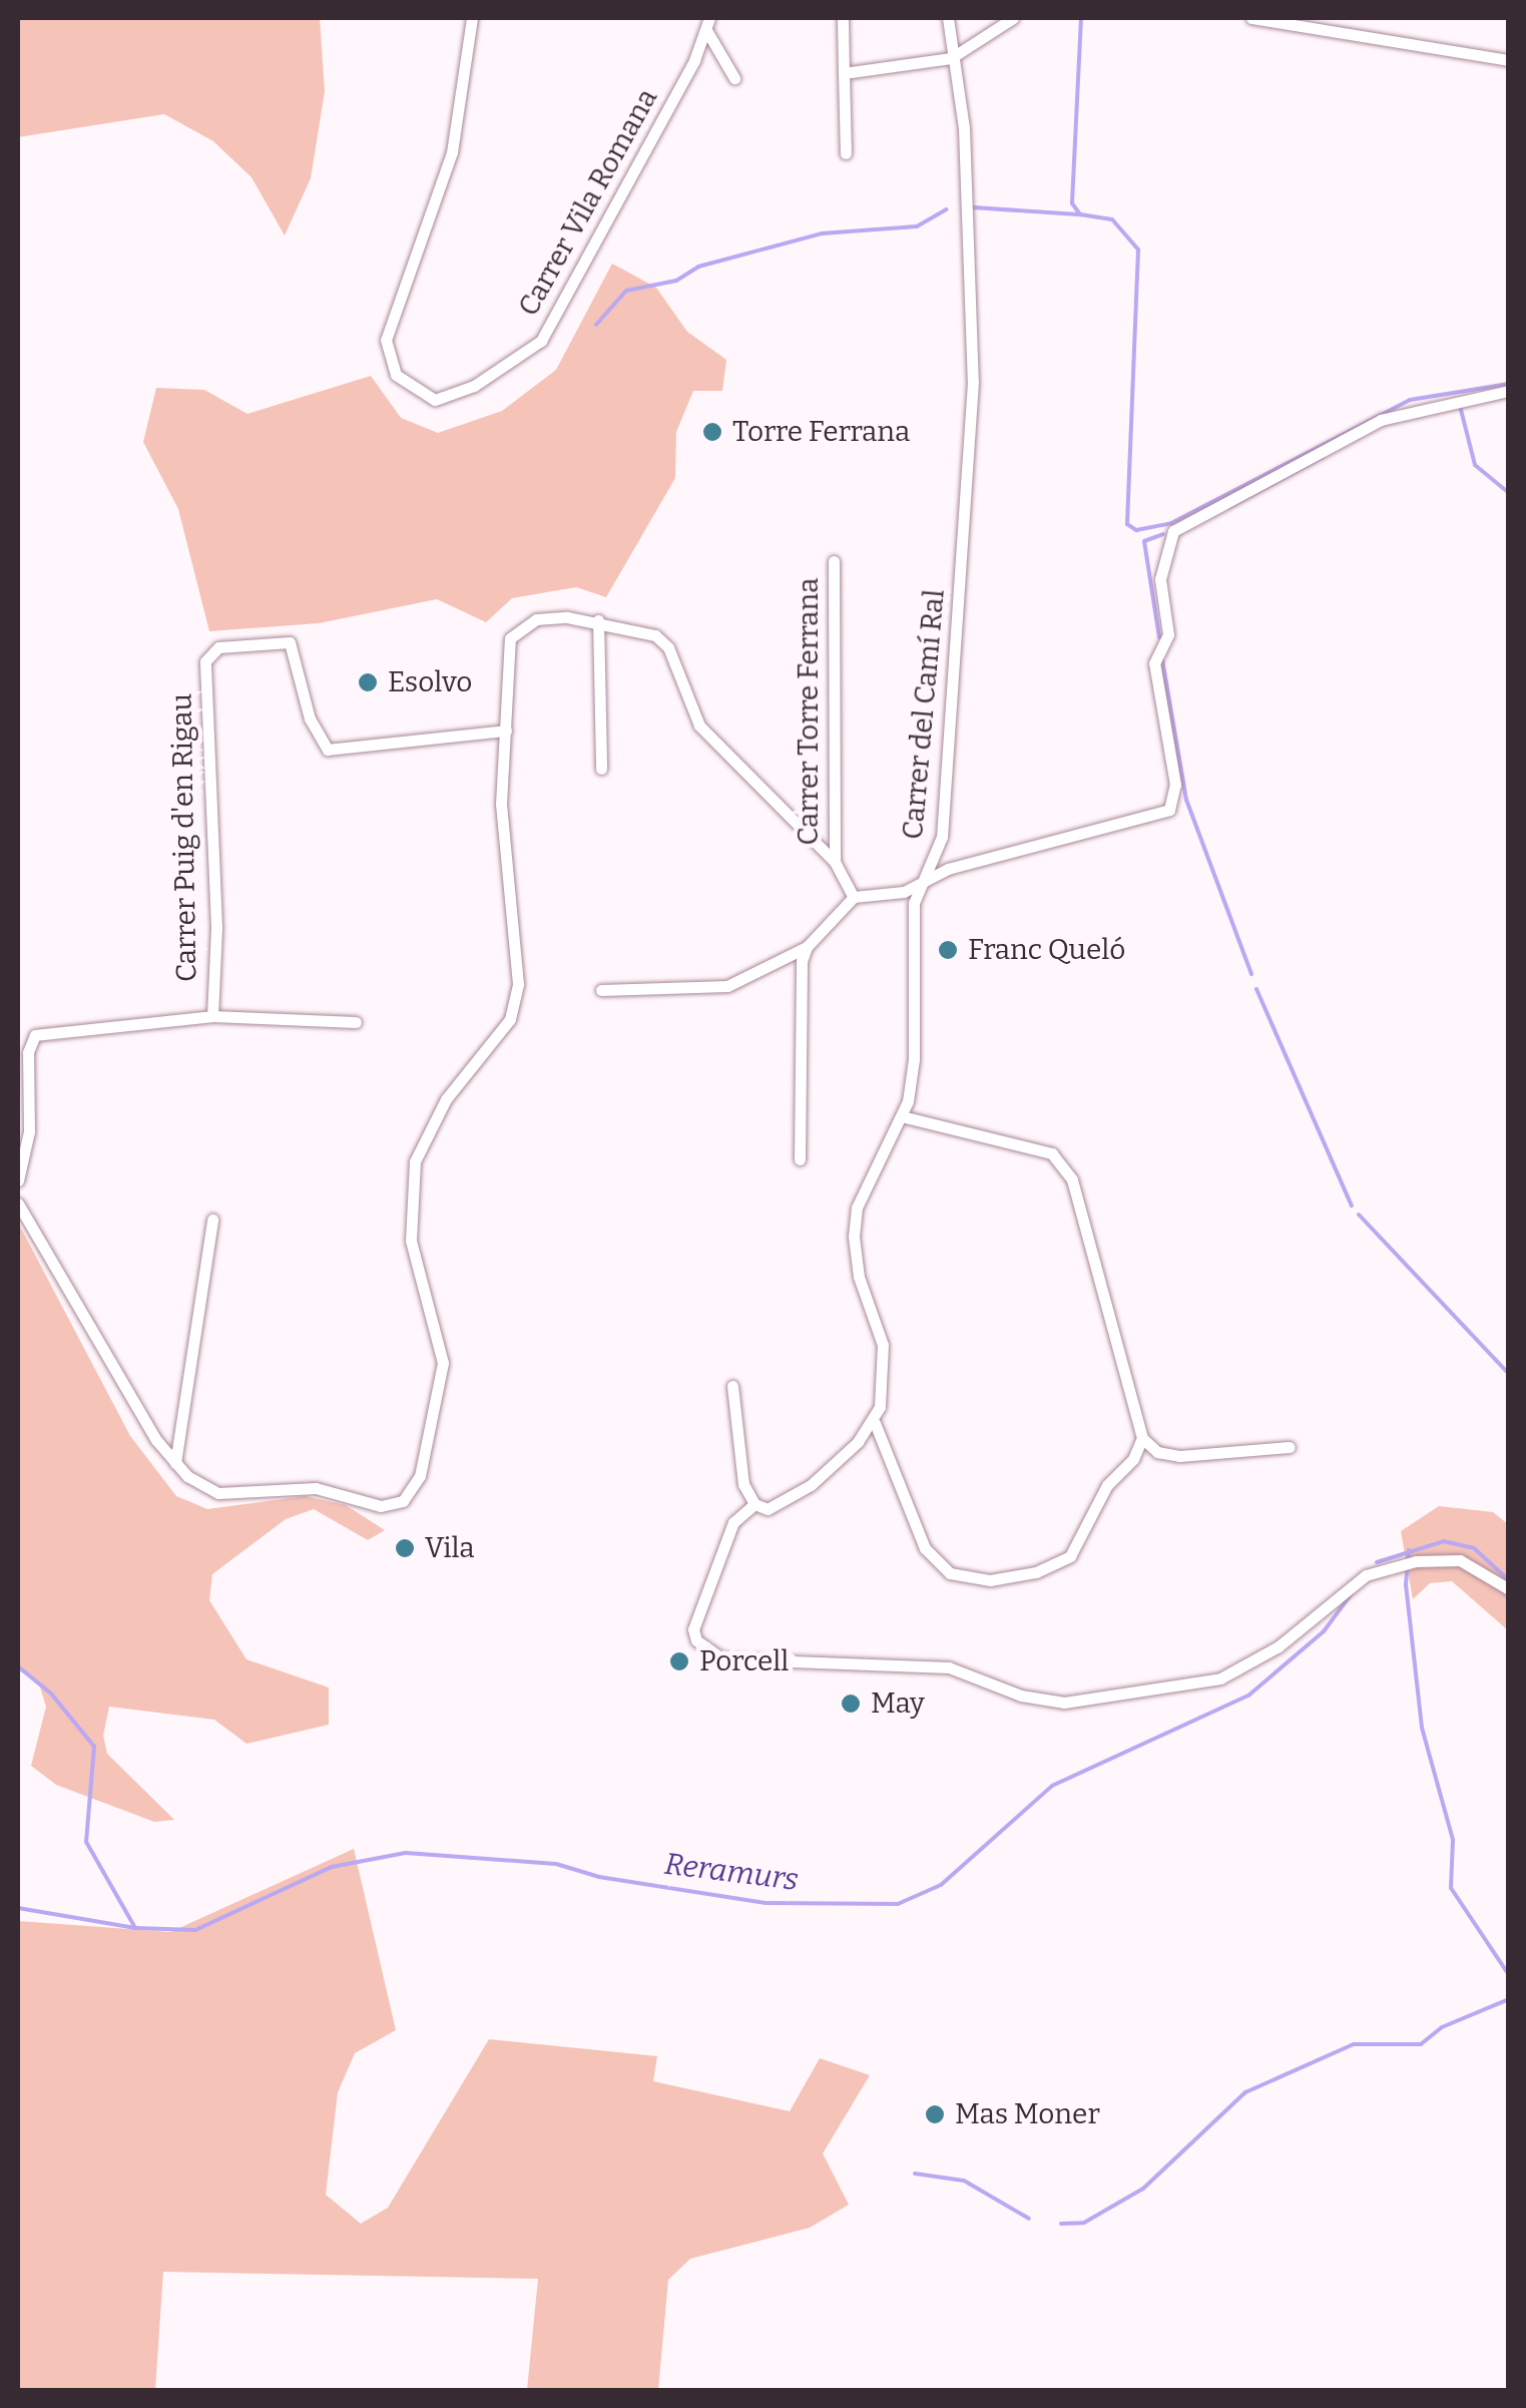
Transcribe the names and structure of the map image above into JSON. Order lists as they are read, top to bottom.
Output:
{
  "streets": {
    "street": [
      "Carrer Vila Romana",
      "Carrer Torre Ferrana",
      "Carrer del Camí Ral",
      "Carrer Puig d'en Rigau"
    ]
  },
  "crossings": [
    ["Carrer Torre Ferrana", "Carrer Puig d'en Rigau"]
  ],
  "water": ["Reramurs"],
  "places": [
    "Torre Ferrana",
    "Esolvo",
    "Franc Queló",
    "Vila",
    "Porcell",
    "May",
    "Mas Moner"
  ]
}
